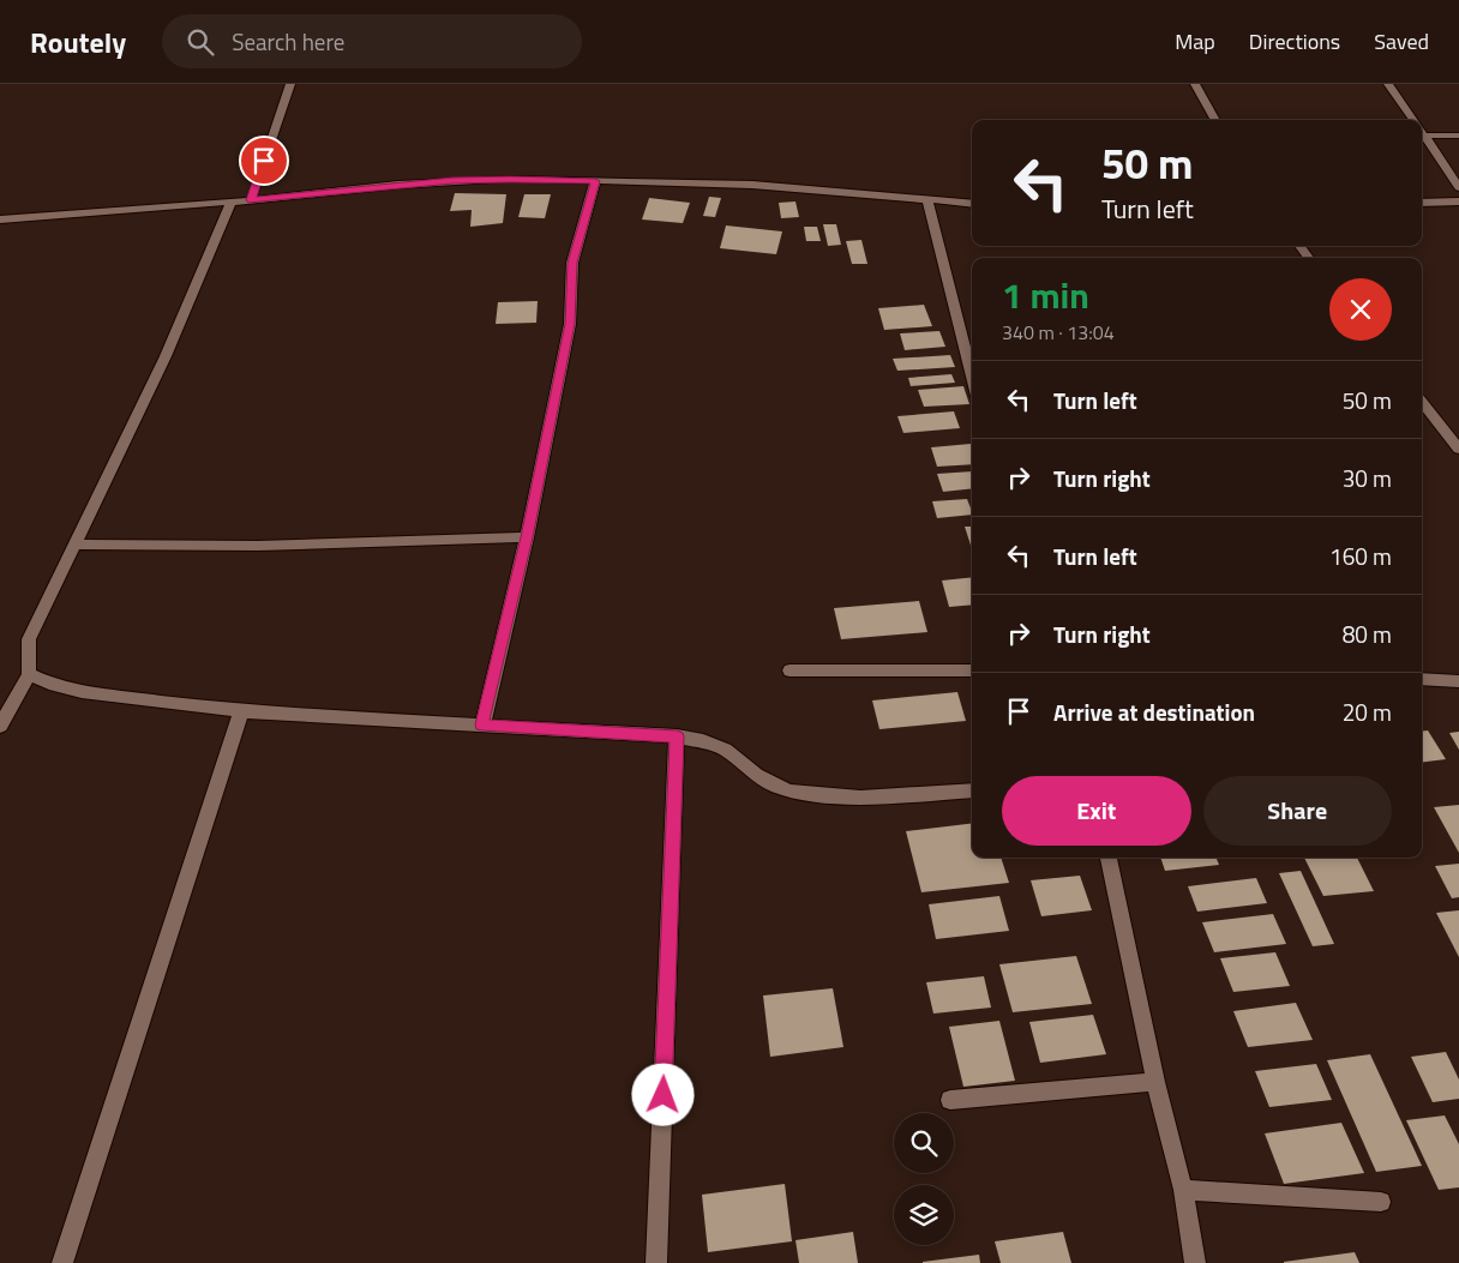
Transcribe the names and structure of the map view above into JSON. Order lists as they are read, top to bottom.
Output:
{
  "page": {
    "header": "Routely",
    "search": "Search here",
    "nav": ["Map", "Directions", "Saved"],
    "turn": ["50 m", "Turn left"],
    "heading": ["1 min", "340 m · 13:04"],
    "list": [
      {
        "name": "Turn left",
        "value": "50 m"
      },
      {
        "name": "Turn right",
        "value": "30 m"
      },
      {
        "name": "Turn left",
        "value": "160 m"
      },
      {
        "name": "Turn right",
        "value": "80 m"
      },
      {
        "name": "Arrive at destination",
        "value": "20 m"
      }
    ],
    "buttons": ["Exit", "Share"]
  }
}
